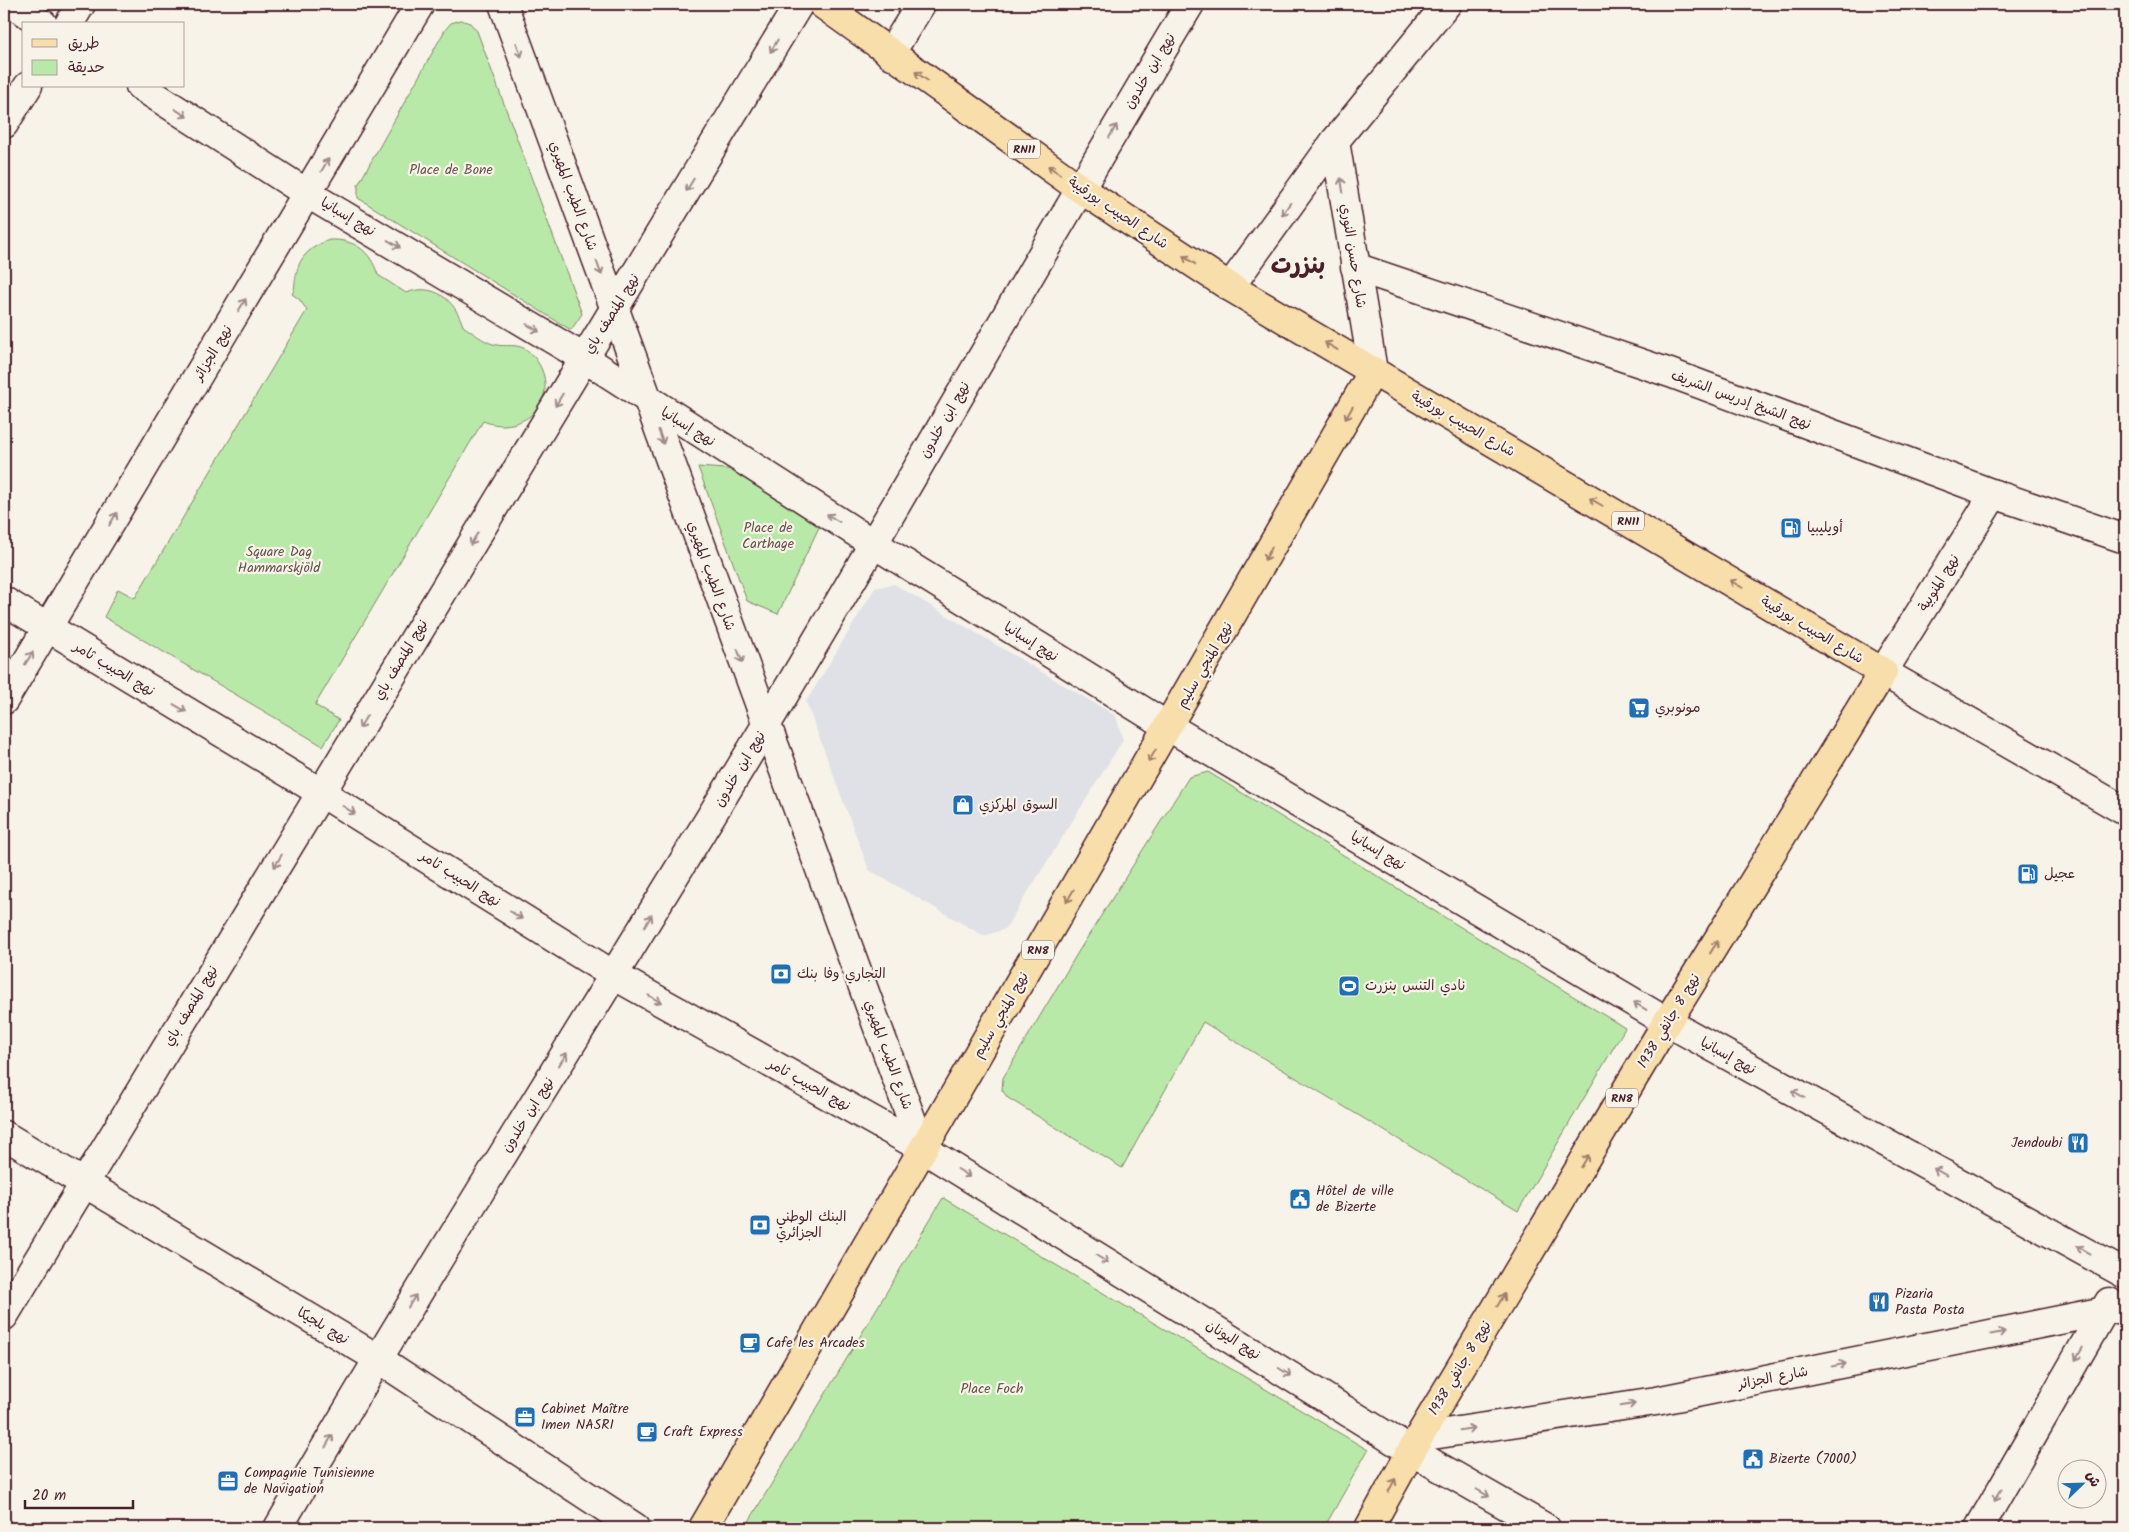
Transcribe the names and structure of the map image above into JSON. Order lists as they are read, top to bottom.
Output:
{
  "streets": {
    "main road": [
      "RN11",
      "شارع الحبيب بورقيبة",
      "نهج المنجي سليم",
      "RN8",
      "نهج 8 جانفي 1938"
    ],
    "street": [
      "نهج ابن خلدون",
      "شارع الطيب المهيري",
      "نهج إسبانيا",
      "شارع حسن النوري",
      "نهج المنصف باي",
      "نهج الجزائر",
      "نهج الشيخ إدريس الشريف",
      "نهج المنوبية",
      "نهج الحبيب ثامر",
      "نهج بلجيكا",
      "نهج اليونان",
      "شارع الجزائر"
    ]
  },
  "crossings": [
    ["نهج ابن خلدون", "شارع الطيب المهيري"],
    ["نهج ابن خلدون", "شارع الحبيب بورقيبة"],
    ["نهج ابن خلدون", "نهج إسبانيا"],
    ["نهج ابن خلدون", "نهج الحبيب ثامر"],
    ["نهج ابن خلدون", "نهج بلجيكا"],
    ["شارع الطيب المهيري", "نهج إسبانيا"],
    ["شارع الطيب المهيري", "نهج المنصف باي"],
    ["شارع الطيب المهيري", "نهج المنجي سليم"],
    ["شارع الطيب المهيري", "نهج الحبيب ثامر"],
    ["شارع الطيب المهيري", "نهج اليونان"],
    ["شارع الحبيب بورقيبة", "شارع حسن النوري"],
    ["شارع الحبيب بورقيبة", "نهج المنوبية"],
    ["شارع الحبيب بورقيبة", "نهج المنجي سليم"],
    ["شارع الحبيب بورقيبة", "نهج 8 جانفي 1938"],
    ["نهج إسبانيا", "نهج المنصف باي"],
    ["نهج إسبانيا", "نهج الجزائر"],
    ["نهج إسبانيا", "نهج المنجي سليم"],
    ["نهج إسبانيا", "نهج 8 جانفي 1938"],
    ["شارع حسن النوري", "نهج الشيخ إدريس الشريف"],
    ["شارع حسن النوري", "نهج المنجي سليم"],
    ["نهج المنصف باي", "نهج الحبيب ثامر"],
    ["نهج المنصف باي", "نهج بلجيكا"],
    ["نهج الجزائر", "نهج الحبيب ثامر"],
    ["نهج الشيخ إدريس الشريف", "نهج المنوبية"],
    ["نهج المنوبية", "نهج 8 جانفي 1938"],
    ["نهج المنجي سليم", "نهج الحبيب ثامر"],
    ["نهج المنجي سليم", "نهج اليونان"],
    ["نهج الحبيب ثامر", "نهج اليونان"],
    ["نهج 8 جانفي 1938", "نهج اليونان"],
    ["نهج 8 جانفي 1938", "شارع الجزائر"],
    ["نهج اليونان", "شارع الجزائر"]
  ],
  "one_way": [
    "نهج ابن خلدون",
    "شارع الطيب المهيري",
    "شارع الحبيب بورقيبة",
    "شارع حسن النوري",
    "نهج المنصف باي",
    "نهج الجزائر",
    "نهج المنجي سليم",
    "نهج الحبيب ثامر",
    "نهج 8 جانفي 1938",
    "نهج اليونان",
    "شارع الجزائر"
  ],
  "districts": ["بنزرت"],
  "parks": [
    "Place de Bone",
    "Place de Carthage",
    "Square Dag Hammarskjöld",
    "Place Foch"
  ],
  "places": {
    "fuel station": ["أويليبيا", "عجيل"],
    "supermarket": ["مونوبري"],
    "shop": ["السوق المركزي"],
    "bank": ["التجاري وفا بنك", "البنك الوطني الجزائري"],
    "sports": ["نادي التنس بنزرت"],
    "restaurant": ["Jendoubi", "Pizaria Pasta Posta"],
    "public building": ["Hôtel de ville de Bizerte", "Bizerte (7000)"],
    "cafe": ["Cafe les Arcades", "Craft Express"],
    "office": ["Cabinet Maître Imen NASRI", "Compagnie Tunisienne de Navigation"]
  },
  "legend": ["طريق", "حديقة"],
  "scale_bar": "20 m",
  "north": "top right"
}
